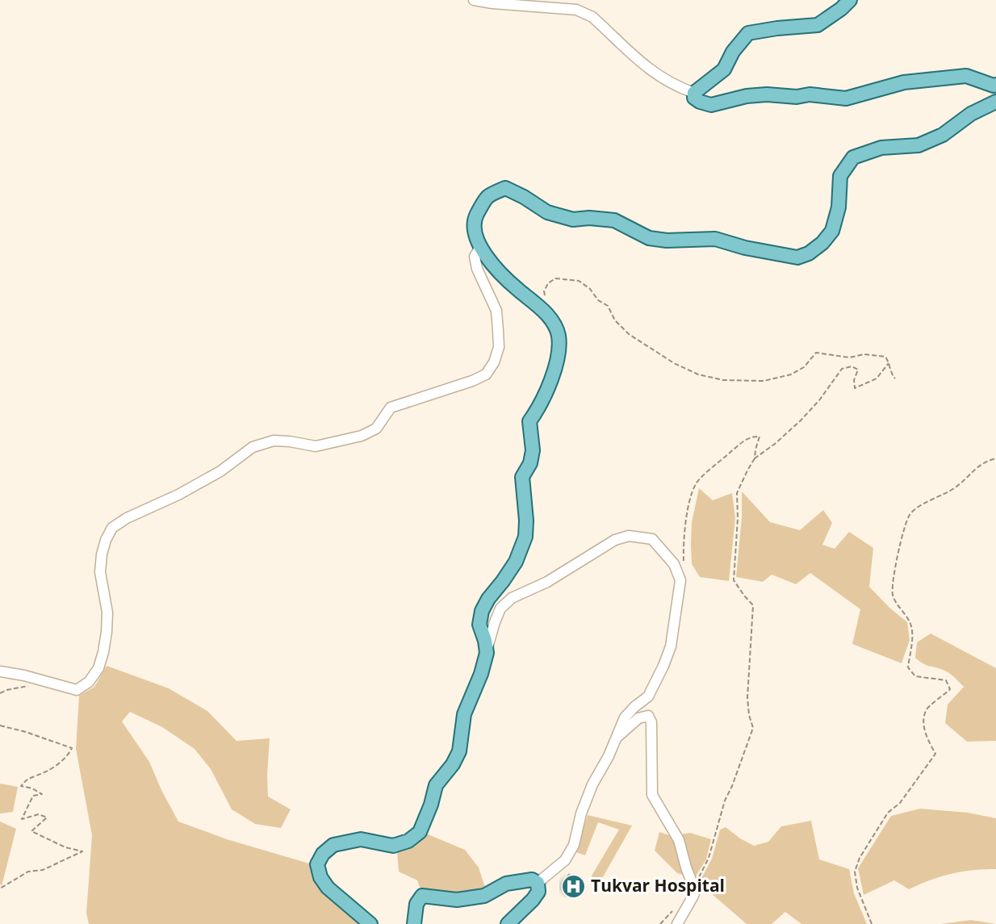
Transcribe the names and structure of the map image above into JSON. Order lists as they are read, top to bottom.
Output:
{
  "places": {
    "hospital": ["Tukvar Hospital"]
  }
}
